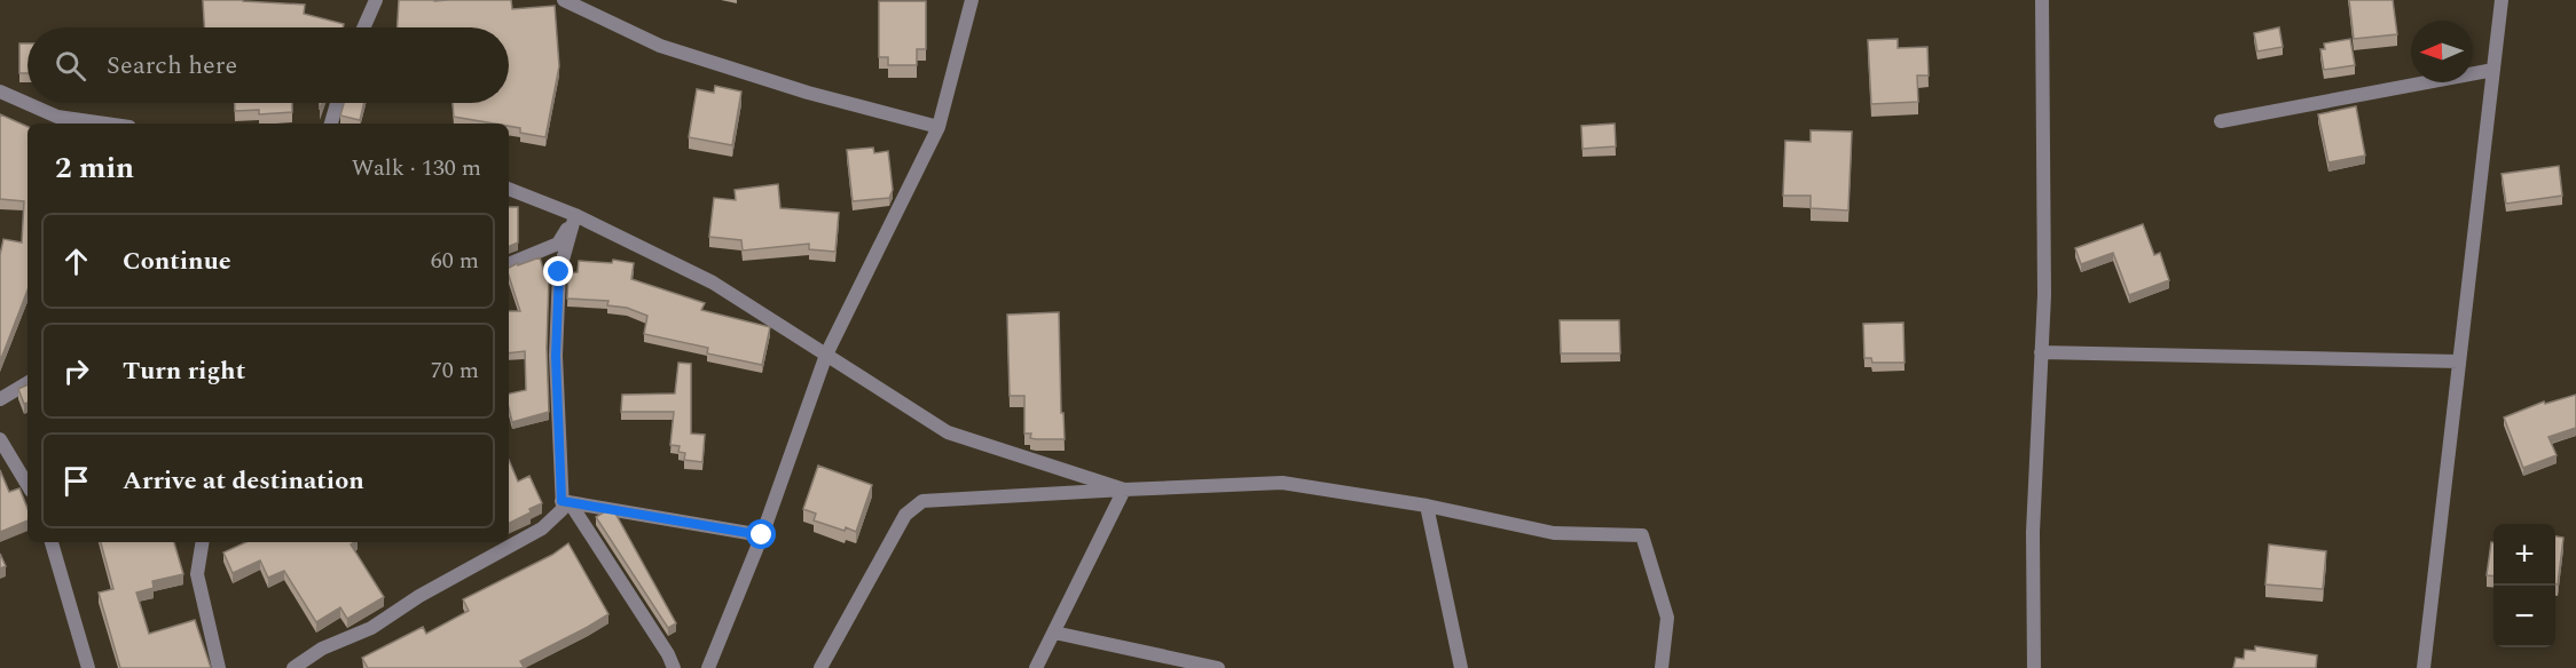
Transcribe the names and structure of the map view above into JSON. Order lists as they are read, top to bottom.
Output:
{
  "north": "left",
  "page": {
    "search": "Search here",
    "heading": ["2 min", "Walk · 130 m"],
    "list": [
      ["Continue", "60 m"],
      ["Turn right", "70 m"],
      "Arrive at destination"
    ],
    "map_buttons": ["+", "−"]
  }
}
